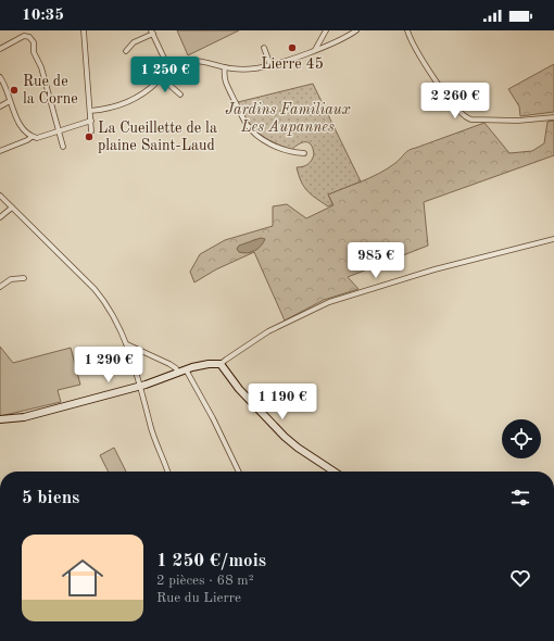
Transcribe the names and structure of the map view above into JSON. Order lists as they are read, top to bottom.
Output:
{
  "parks": ["Jardins Familiaux Les Aupannes"],
  "places": ["Lierre 45", "Rue de la Corne", "La Cueillette de la plaine Saint-Laud"],
  "page": {
    "status": "10:35",
    "price": [
      "1 250 €",
      "2 260 €",
      "985 €",
      "1 290 €",
      "1 190 €"
    ],
    "heading": "5 biens",
    "list": [
      {
        "name": "1 250 €/mois",
        "note": "2 pièces · 68 m² · Rue du Lierre"
      }
    ]
  }
}
